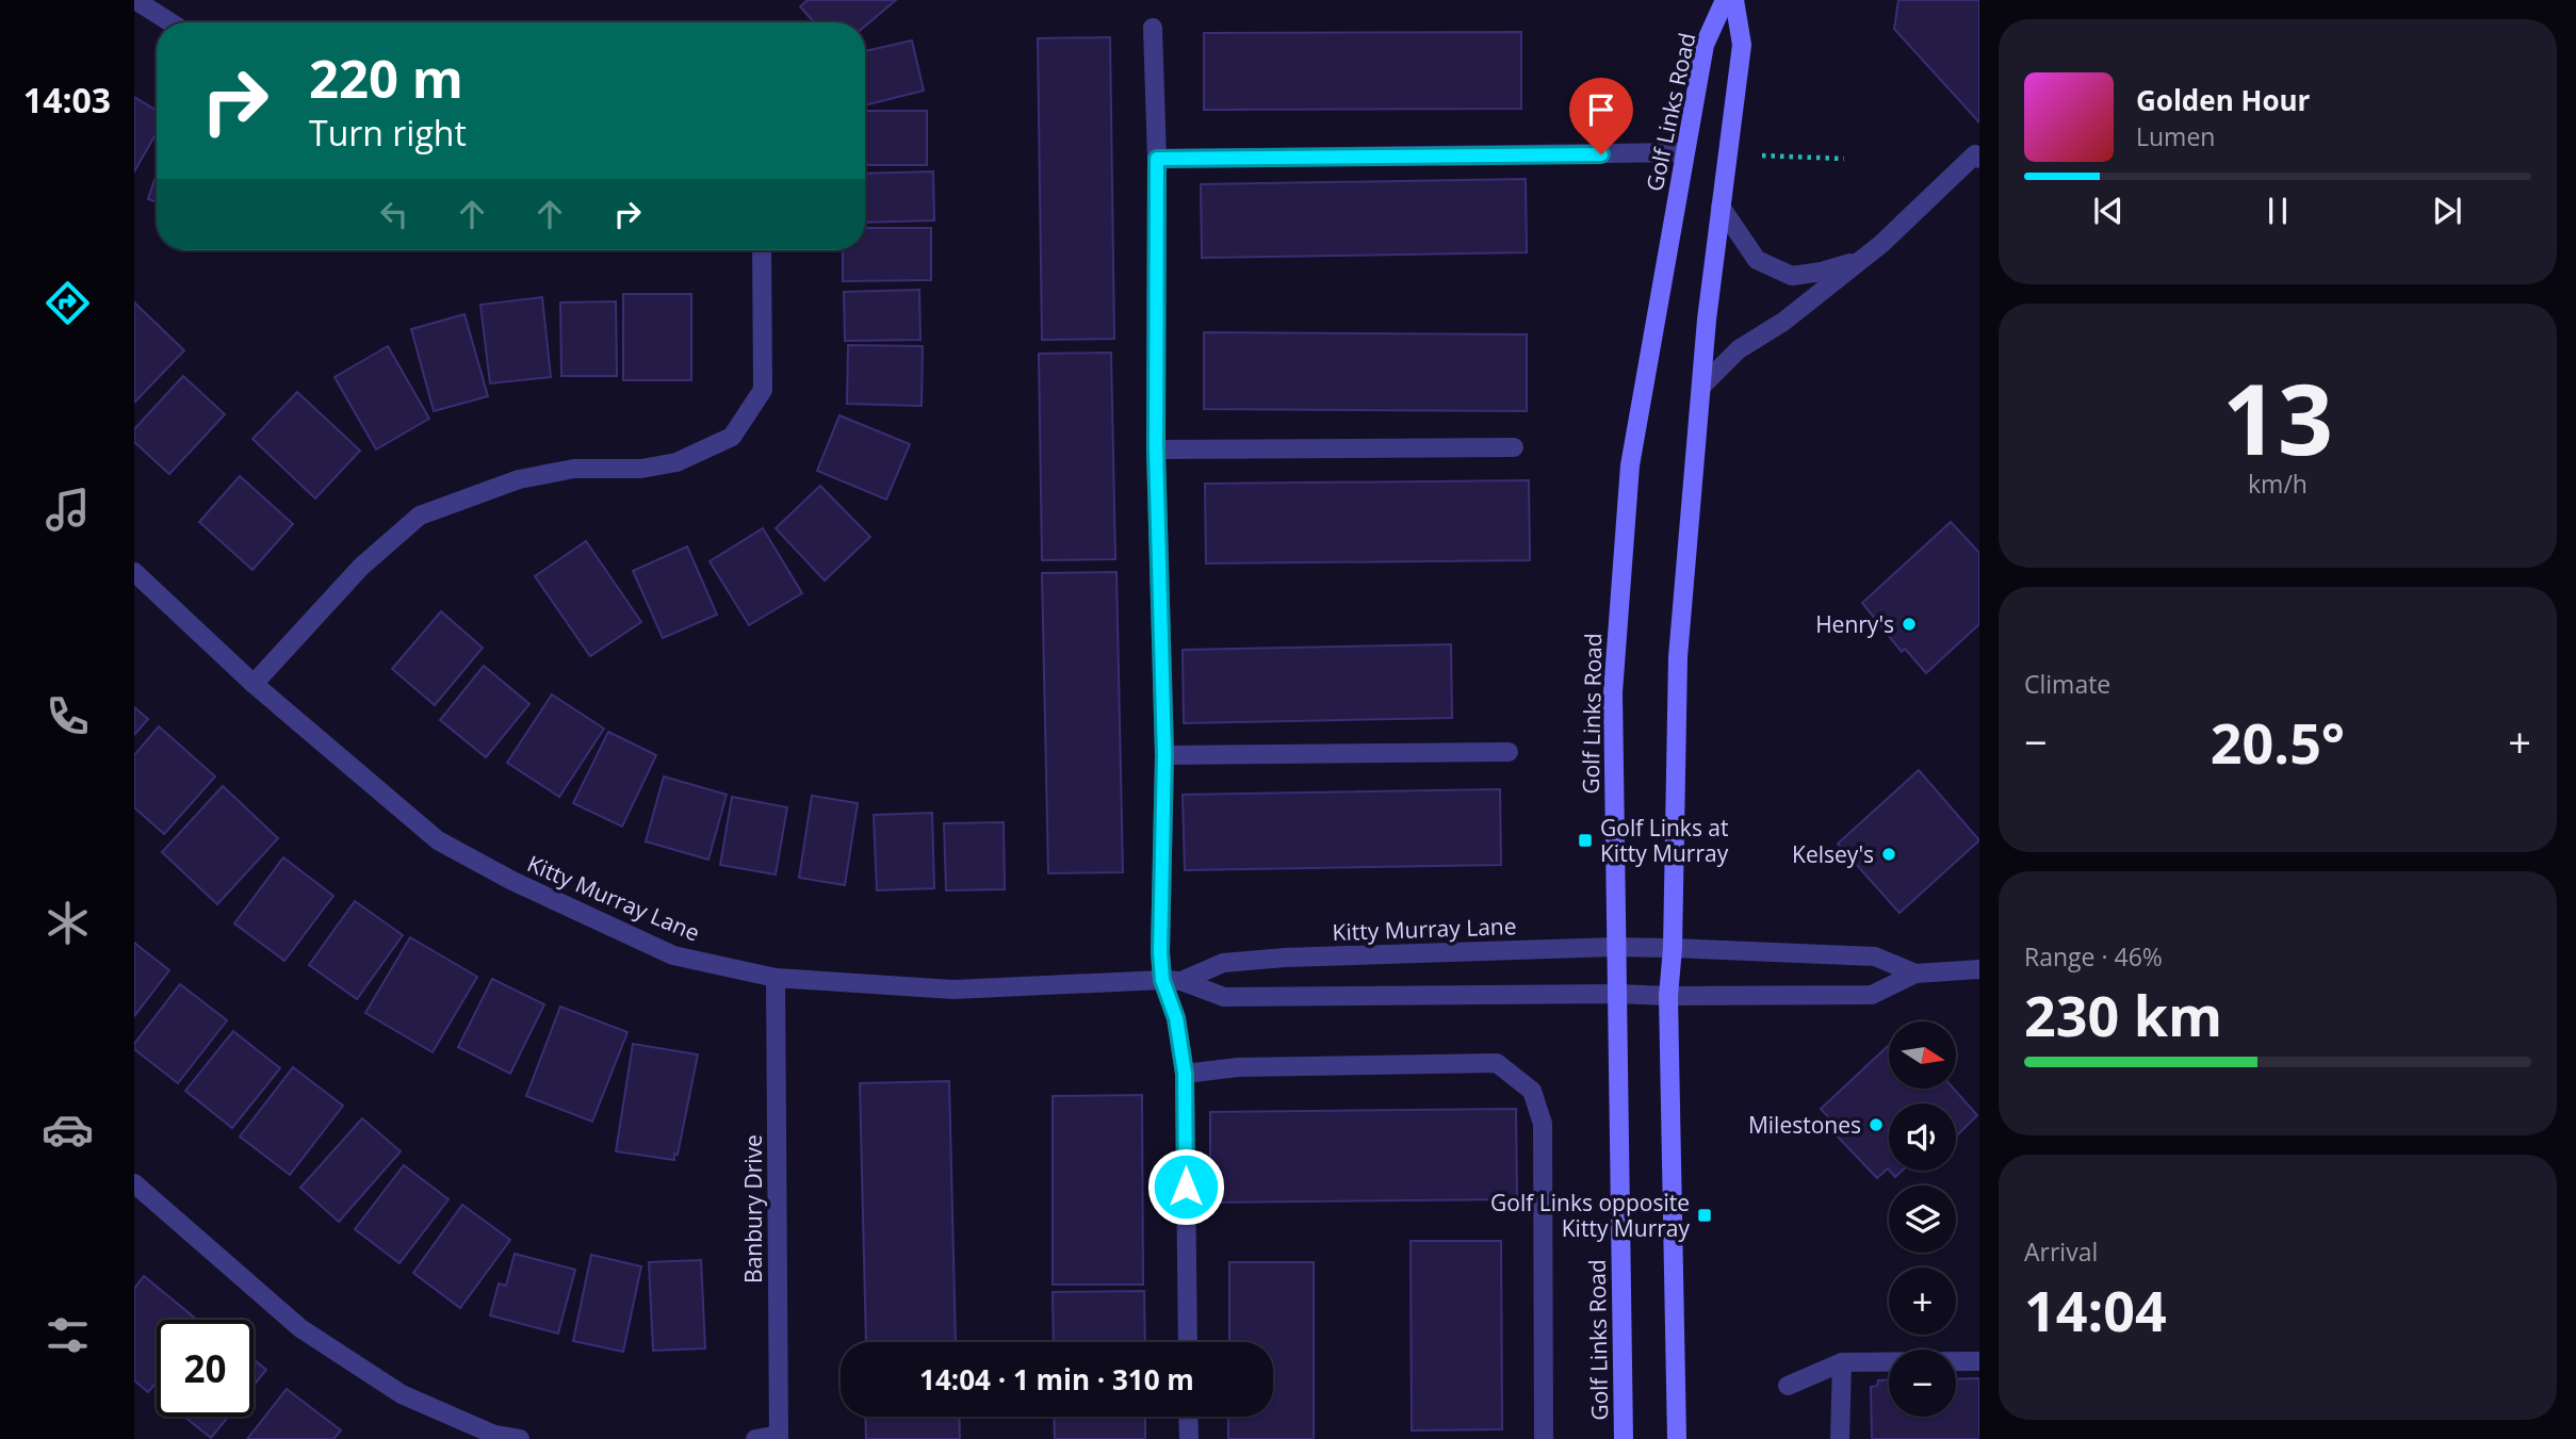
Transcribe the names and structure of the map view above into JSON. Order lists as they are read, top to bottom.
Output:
{
  "streets": {
    "main road": ["Golf Links Road"],
    "street": ["Kitty Murray Lane", "Banbury Drive"]
  },
  "crossings": [
    ["Golf Links Road", "Kitty Murray Lane"],
    ["Kitty Murray Lane", "Banbury Drive"]
  ],
  "places": {
    "other": ["Henry's", "Kelsey's", "Milestones"],
    "transit": ["Golf Links at Kitty Murray", "Golf Links opposite Kitty Murray"]
  },
  "north": "right",
  "page": {
    "tabs": "14:03",
    "turn": ["220 m", "Turn right"],
    "song": ["Golden Hour", "Lumen"],
    "tile": [
      ["13", "km/h"],
      "Climate",
      ["Range · 46%", "230 km"],
      ["Arrival", "14:04"]
    ],
    "heat": ["−", "20.5°", "+"],
    "map_buttons": ["+", "−"],
    "limit": "20",
    "trip": "14:04 · 1 min · 310 m"
  }
}
